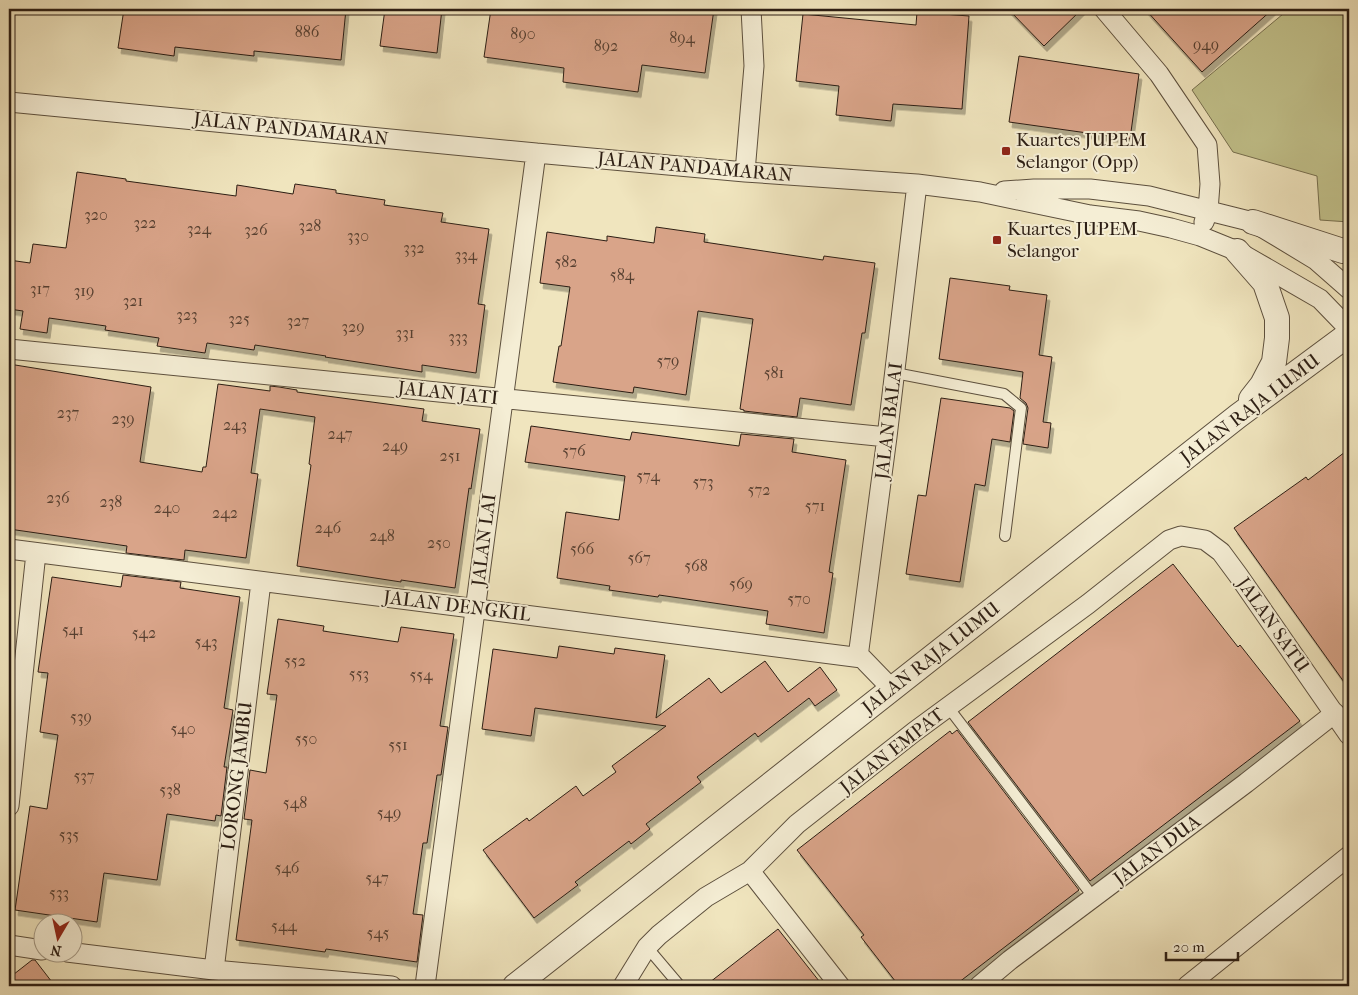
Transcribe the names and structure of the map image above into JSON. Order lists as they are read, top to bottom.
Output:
{
  "streets": {
    "street": [
      "JALAN PANDAMARAN",
      "JALAN JATI",
      "JALAN RAJA LUMU",
      "JALAN BALAI",
      "JALAN LAI",
      "JALAN DENGKIL",
      "JALAN SATU",
      "JALAN EMPAT",
      "LORONG JAMBU",
      "JALAN DUA"
    ]
  },
  "crossings": [
    ["JALAN PANDAMARAN", "JALAN BALAI"],
    ["JALAN PANDAMARAN", "JALAN LAI"],
    ["JALAN JATI", "JALAN BALAI"],
    ["JALAN JATI", "JALAN LAI"],
    ["JALAN BALAI", "JALAN DENGKIL"],
    ["JALAN LAI", "JALAN DENGKIL"],
    ["JALAN DENGKIL", "LORONG JAMBU"],
    ["JALAN SATU", "JALAN EMPAT"],
    ["JALAN SATU", "JALAN DUA"]
  ],
  "places": {
    "transit": ["Kuartes JUPEM Selangor (Opp)", "Kuartes JUPEM Selangor"]
  },
  "house_numbers": [
    "886",
    "890",
    "894",
    "949",
    "892",
    "320",
    "322",
    "328",
    "324",
    "326",
    "330",
    "332",
    "334",
    "582",
    "584",
    "317",
    "319",
    "321",
    "323",
    "325",
    "327",
    "329",
    "331",
    "333",
    "579",
    "581",
    "237",
    "239",
    "243",
    "247",
    "249",
    "576",
    "251",
    "574",
    "573",
    "572",
    "236",
    "238",
    "571",
    "240",
    "242",
    "246",
    "248",
    "250",
    "566",
    "567",
    "568",
    "569",
    "570",
    "541",
    "542",
    "543",
    "552",
    "553",
    "554",
    "539",
    "540",
    "550",
    "551",
    "537",
    "538",
    "548",
    "549",
    "535",
    "546",
    "547",
    "533",
    "544",
    "545"
  ],
  "scale_bar": "20 m",
  "north": "bottom"
}
